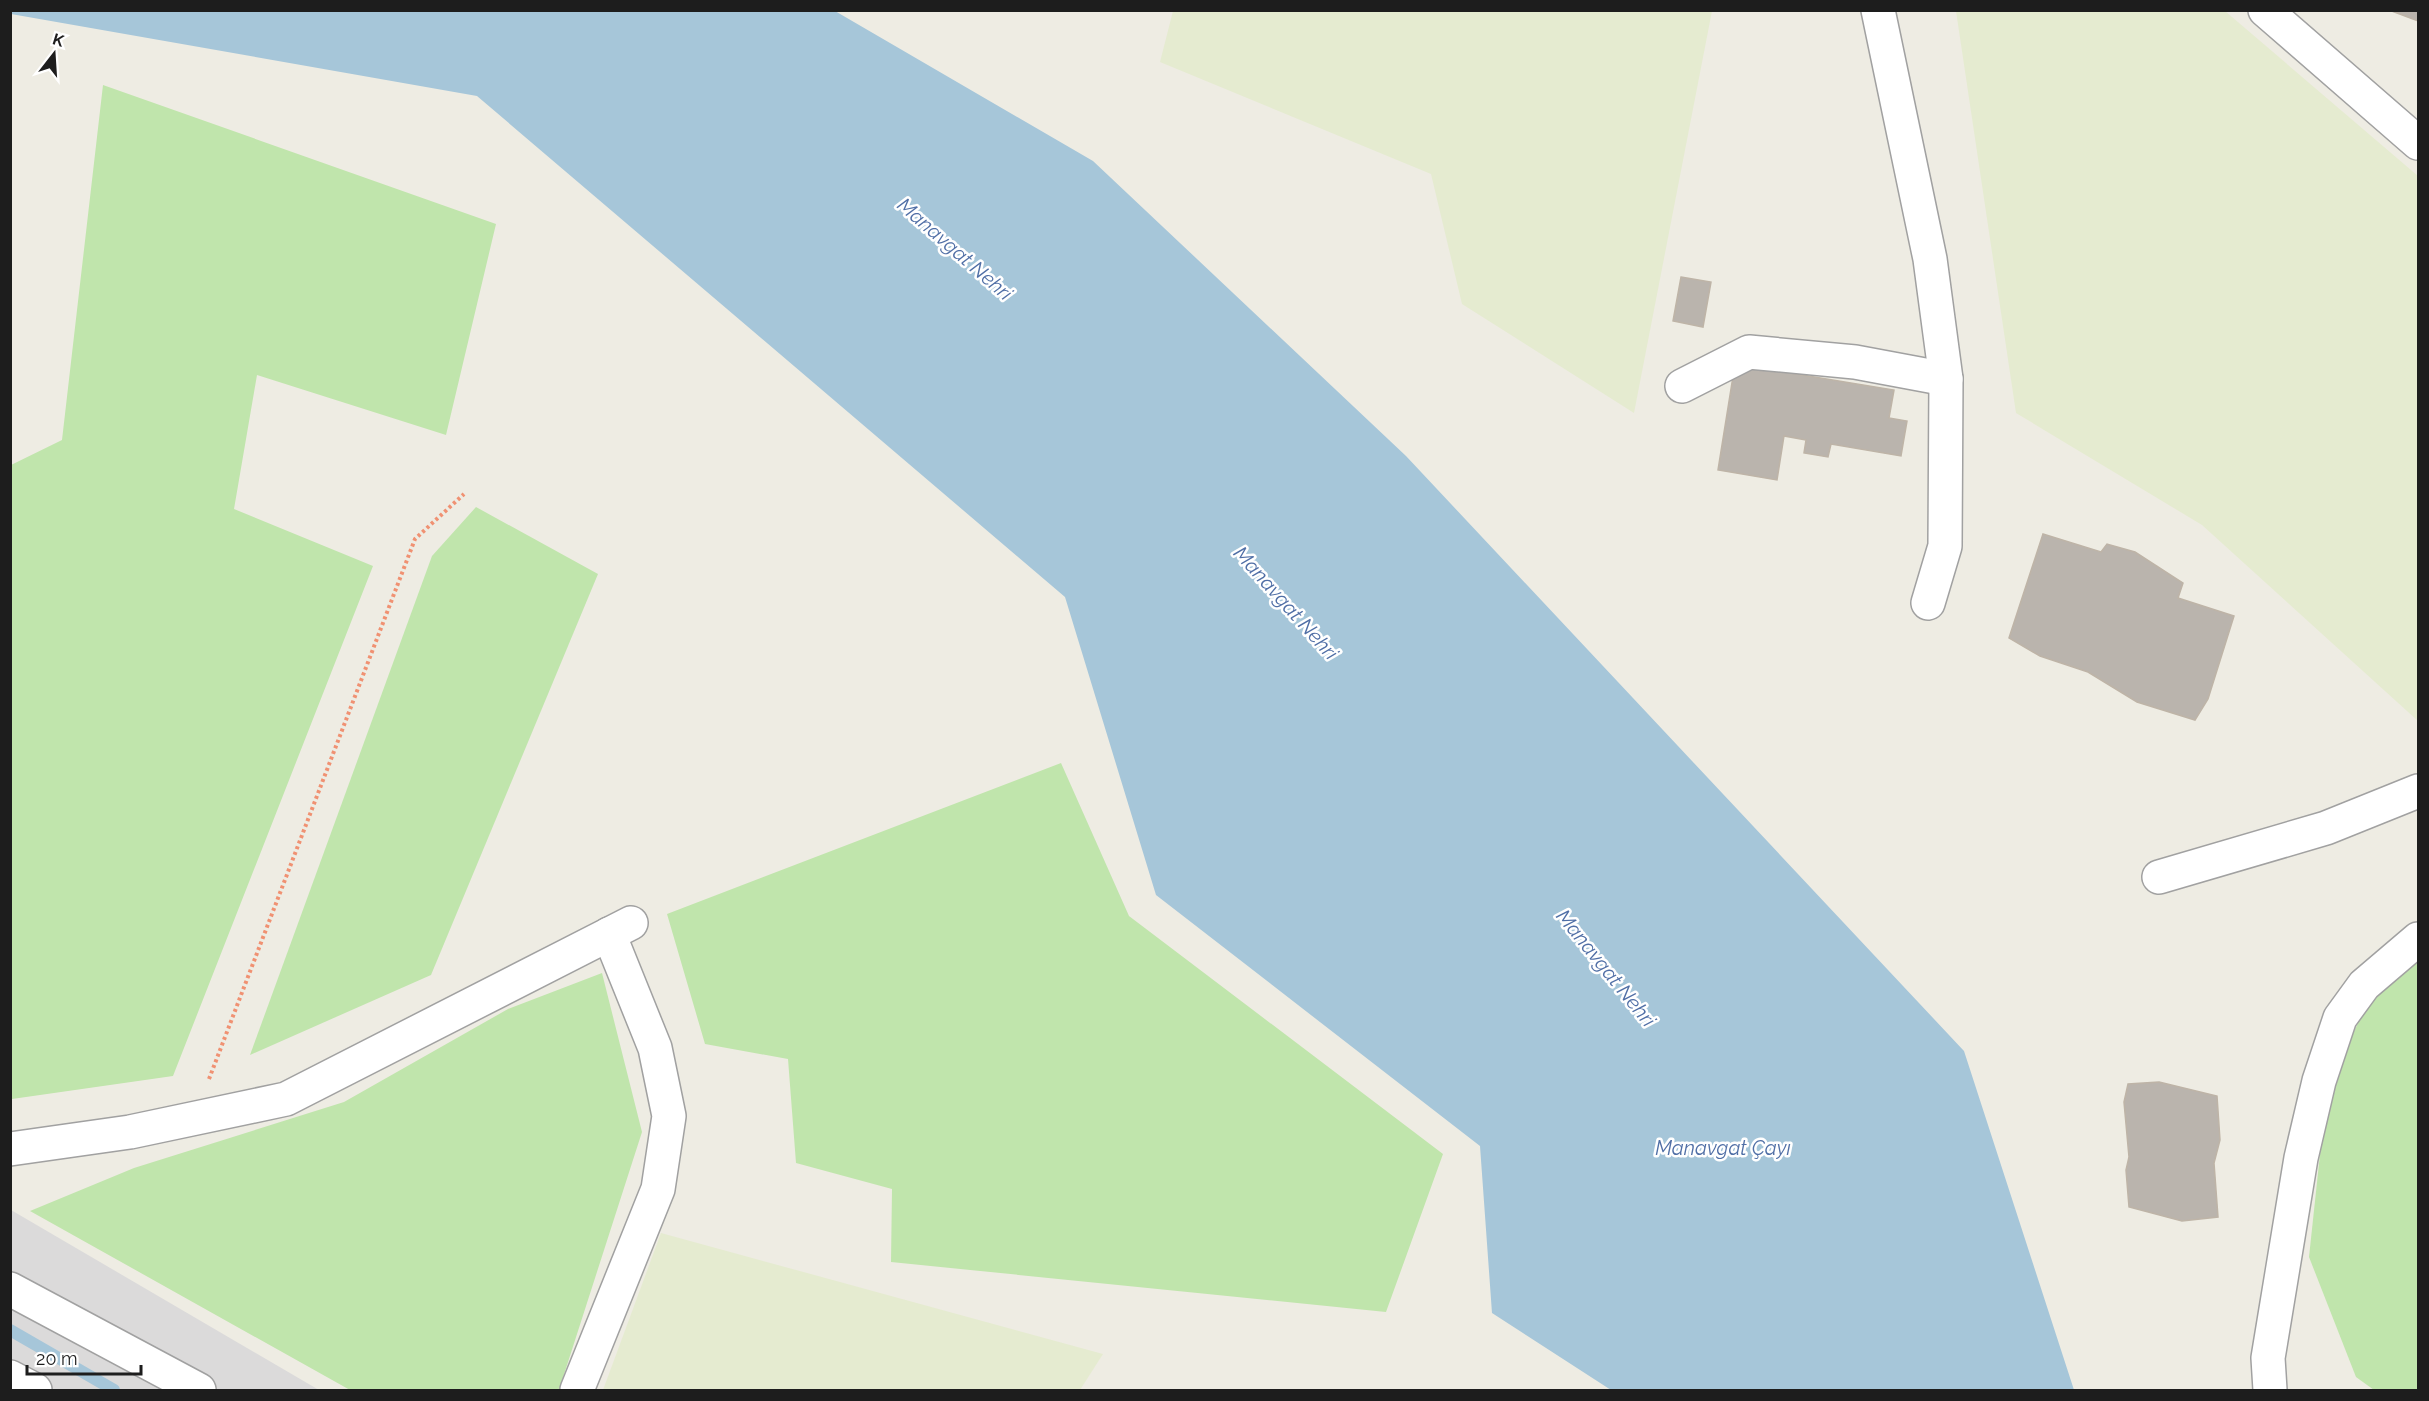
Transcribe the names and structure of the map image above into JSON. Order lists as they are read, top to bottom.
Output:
{
  "water": ["Manavgat Nehri", "Manavgat Çayı"],
  "scale_bar": "20 m",
  "north": "top"
}
